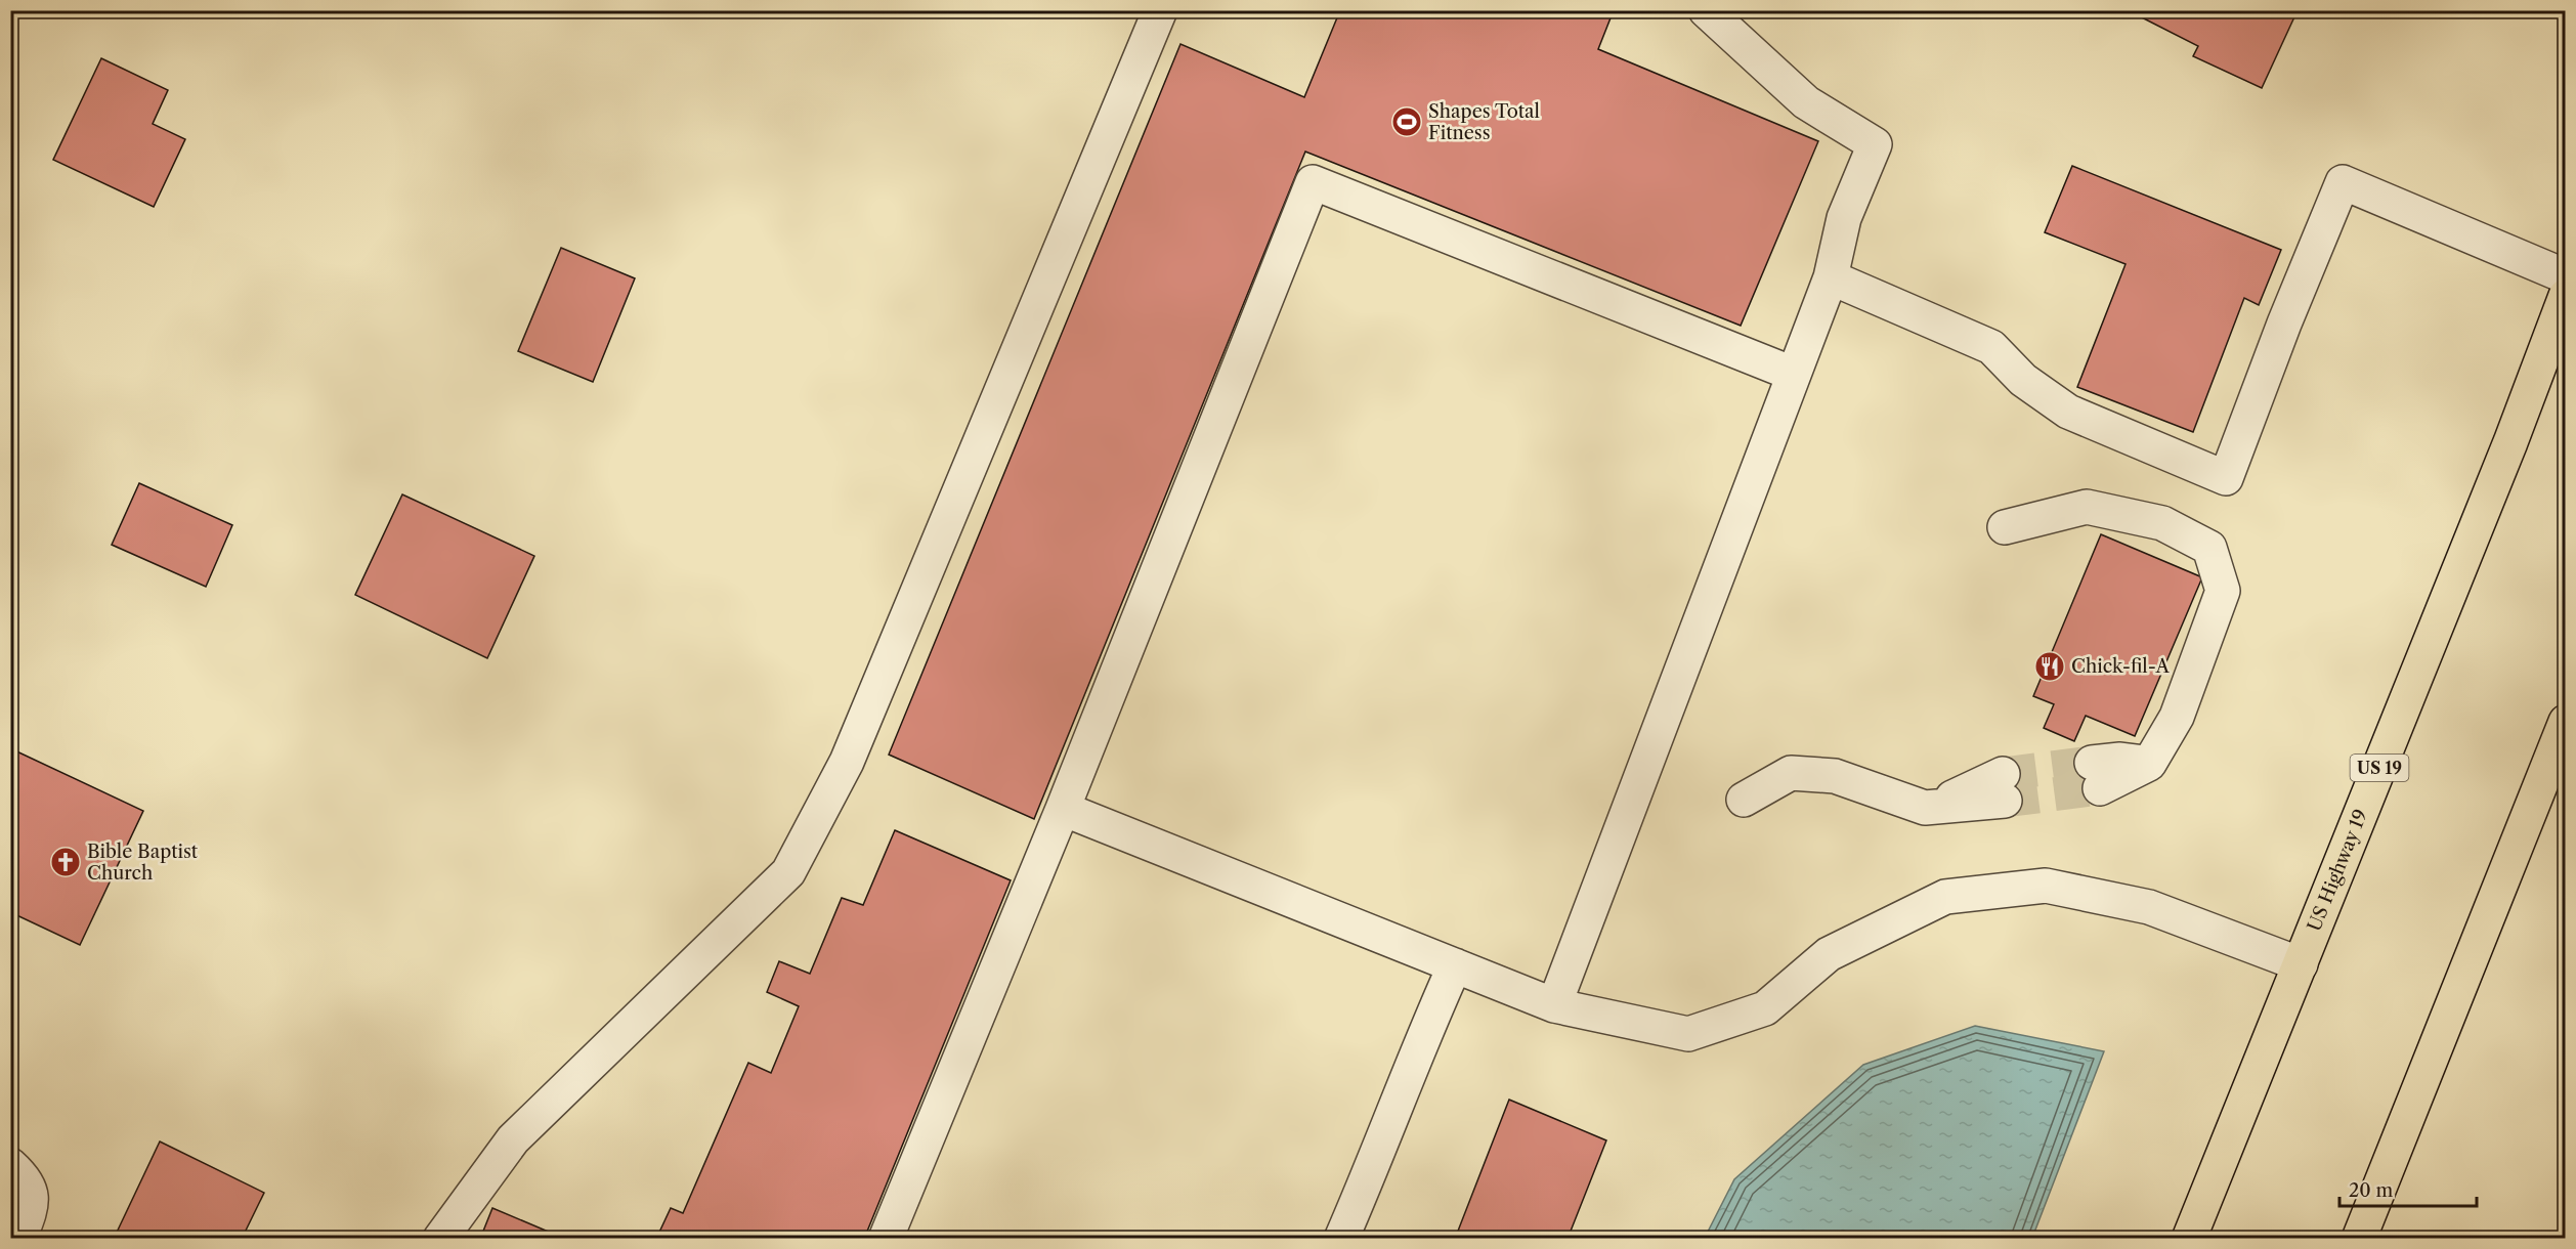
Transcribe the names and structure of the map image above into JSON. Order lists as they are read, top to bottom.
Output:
{
  "streets": {
    "highway": ["US 19", "US Highway 19"]
  },
  "places": {
    "sports": ["Shapes Total Fitness"],
    "restaurant": ["Chick-fil-A"],
    "church": ["Bible Baptist Church"]
  },
  "scale_bar": "20 m"
}
